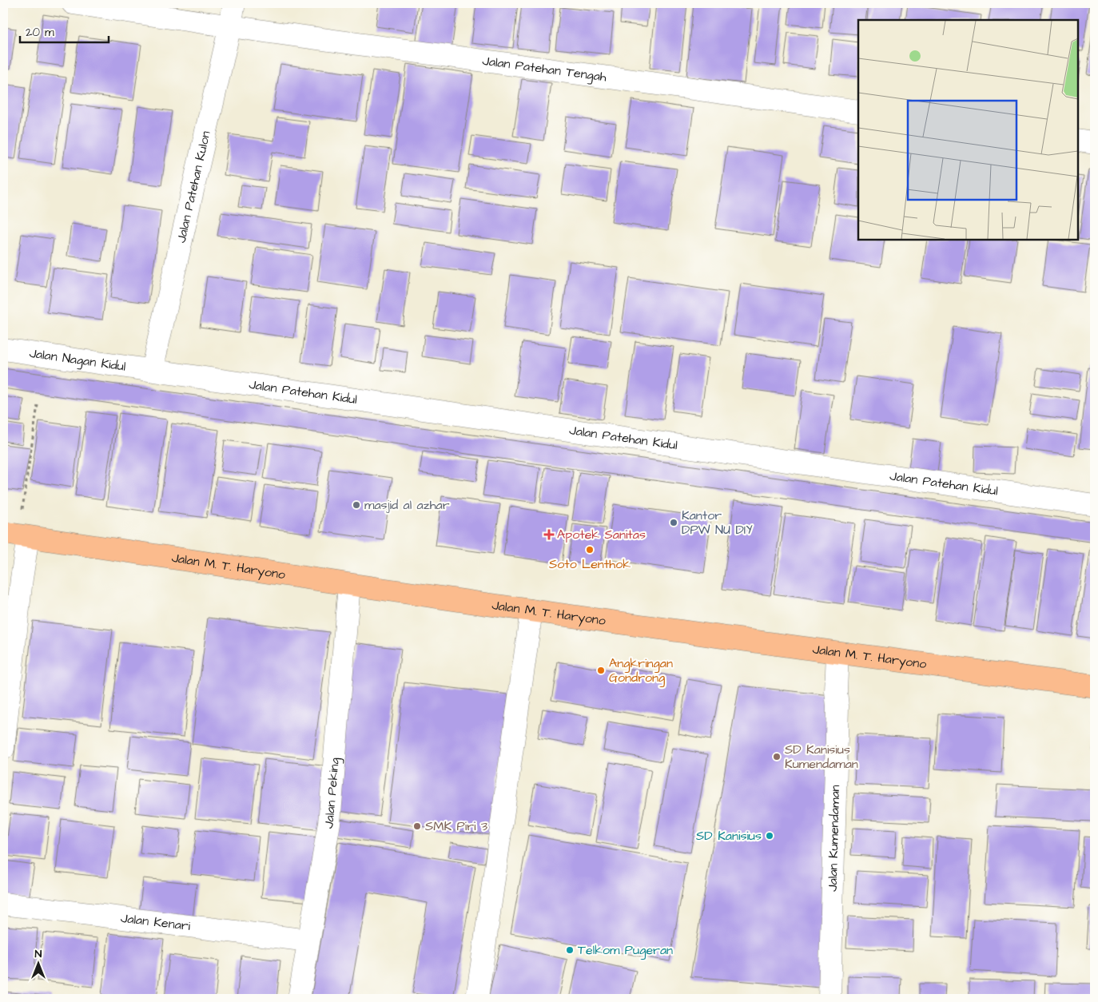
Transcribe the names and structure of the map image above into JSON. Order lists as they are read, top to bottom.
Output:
{
  "streets": {
    "main road": ["Jalan M. T. Haryono"],
    "street": [
      "Jalan Patehan Tengah",
      "Jalan Patehan Kulon",
      "Jalan Nagan Kidul",
      "Jalan Patehan Kidul",
      "Jalan Peking",
      "Jalan Kumendaman",
      "Jalan Kenari"
    ]
  },
  "crossings": [
    ["Jalan Patehan Tengah", "Jalan Patehan Kulon"],
    ["Jalan Patehan Kulon", "Jalan Nagan Kidul"],
    ["Jalan Patehan Kulon", "Jalan Patehan Kidul"],
    ["Jalan Nagan Kidul", "Jalan Patehan Kidul"],
    ["Jalan M. T. Haryono", "Jalan Peking"],
    ["Jalan M. T. Haryono", "Jalan Kumendaman"],
    ["Jalan Peking", "Jalan Kenari"]
  ],
  "places": {
    "other": [
      "masjid al azhar",
      "Kantor DPW NU DIY",
      "Soto Lenthok",
      "Angkringan Gondrong",
      "SD Kanisius Kumendaman",
      "SMK Piri 3",
      "SD Kanisius",
      "Telkom Pugeran"
    ],
    "health": ["Apotek Sanitas"]
  },
  "scale_bar": "20 m",
  "north": "top"
}
